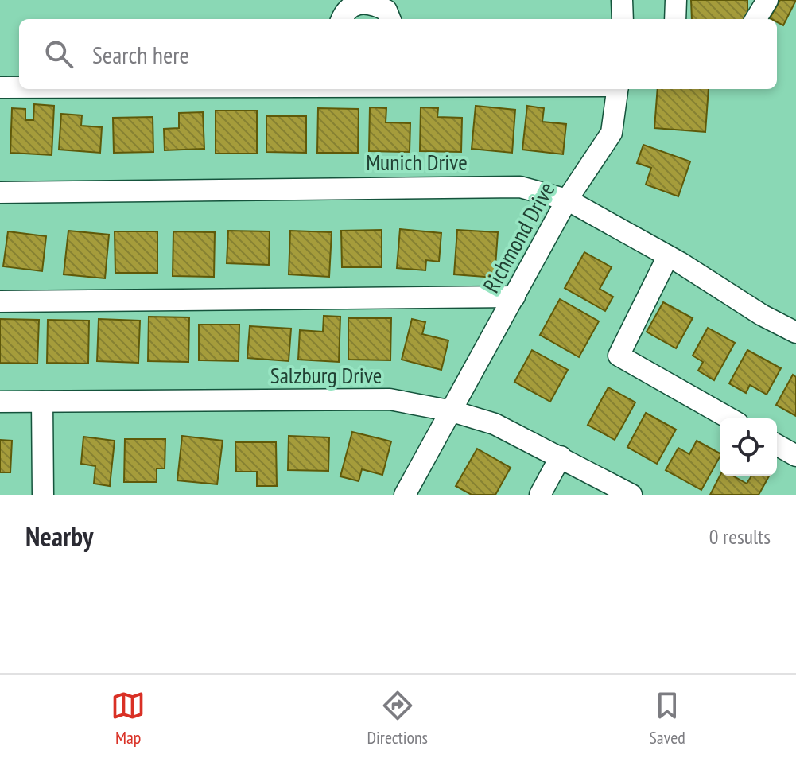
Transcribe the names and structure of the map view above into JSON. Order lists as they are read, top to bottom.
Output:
{
  "streets": {
    "street": ["Munich Drive", "Richmond Drive", "Salzburg Drive"]
  },
  "crossings": [
    ["Munich Drive", "Richmond Drive"],
    ["Richmond Drive", "Salzburg Drive"]
  ],
  "page": {
    "search": "Search here",
    "heading": ["Nearby", "0 results"],
    "nav": ["Map", "Directions", "Saved"]
  }
}
